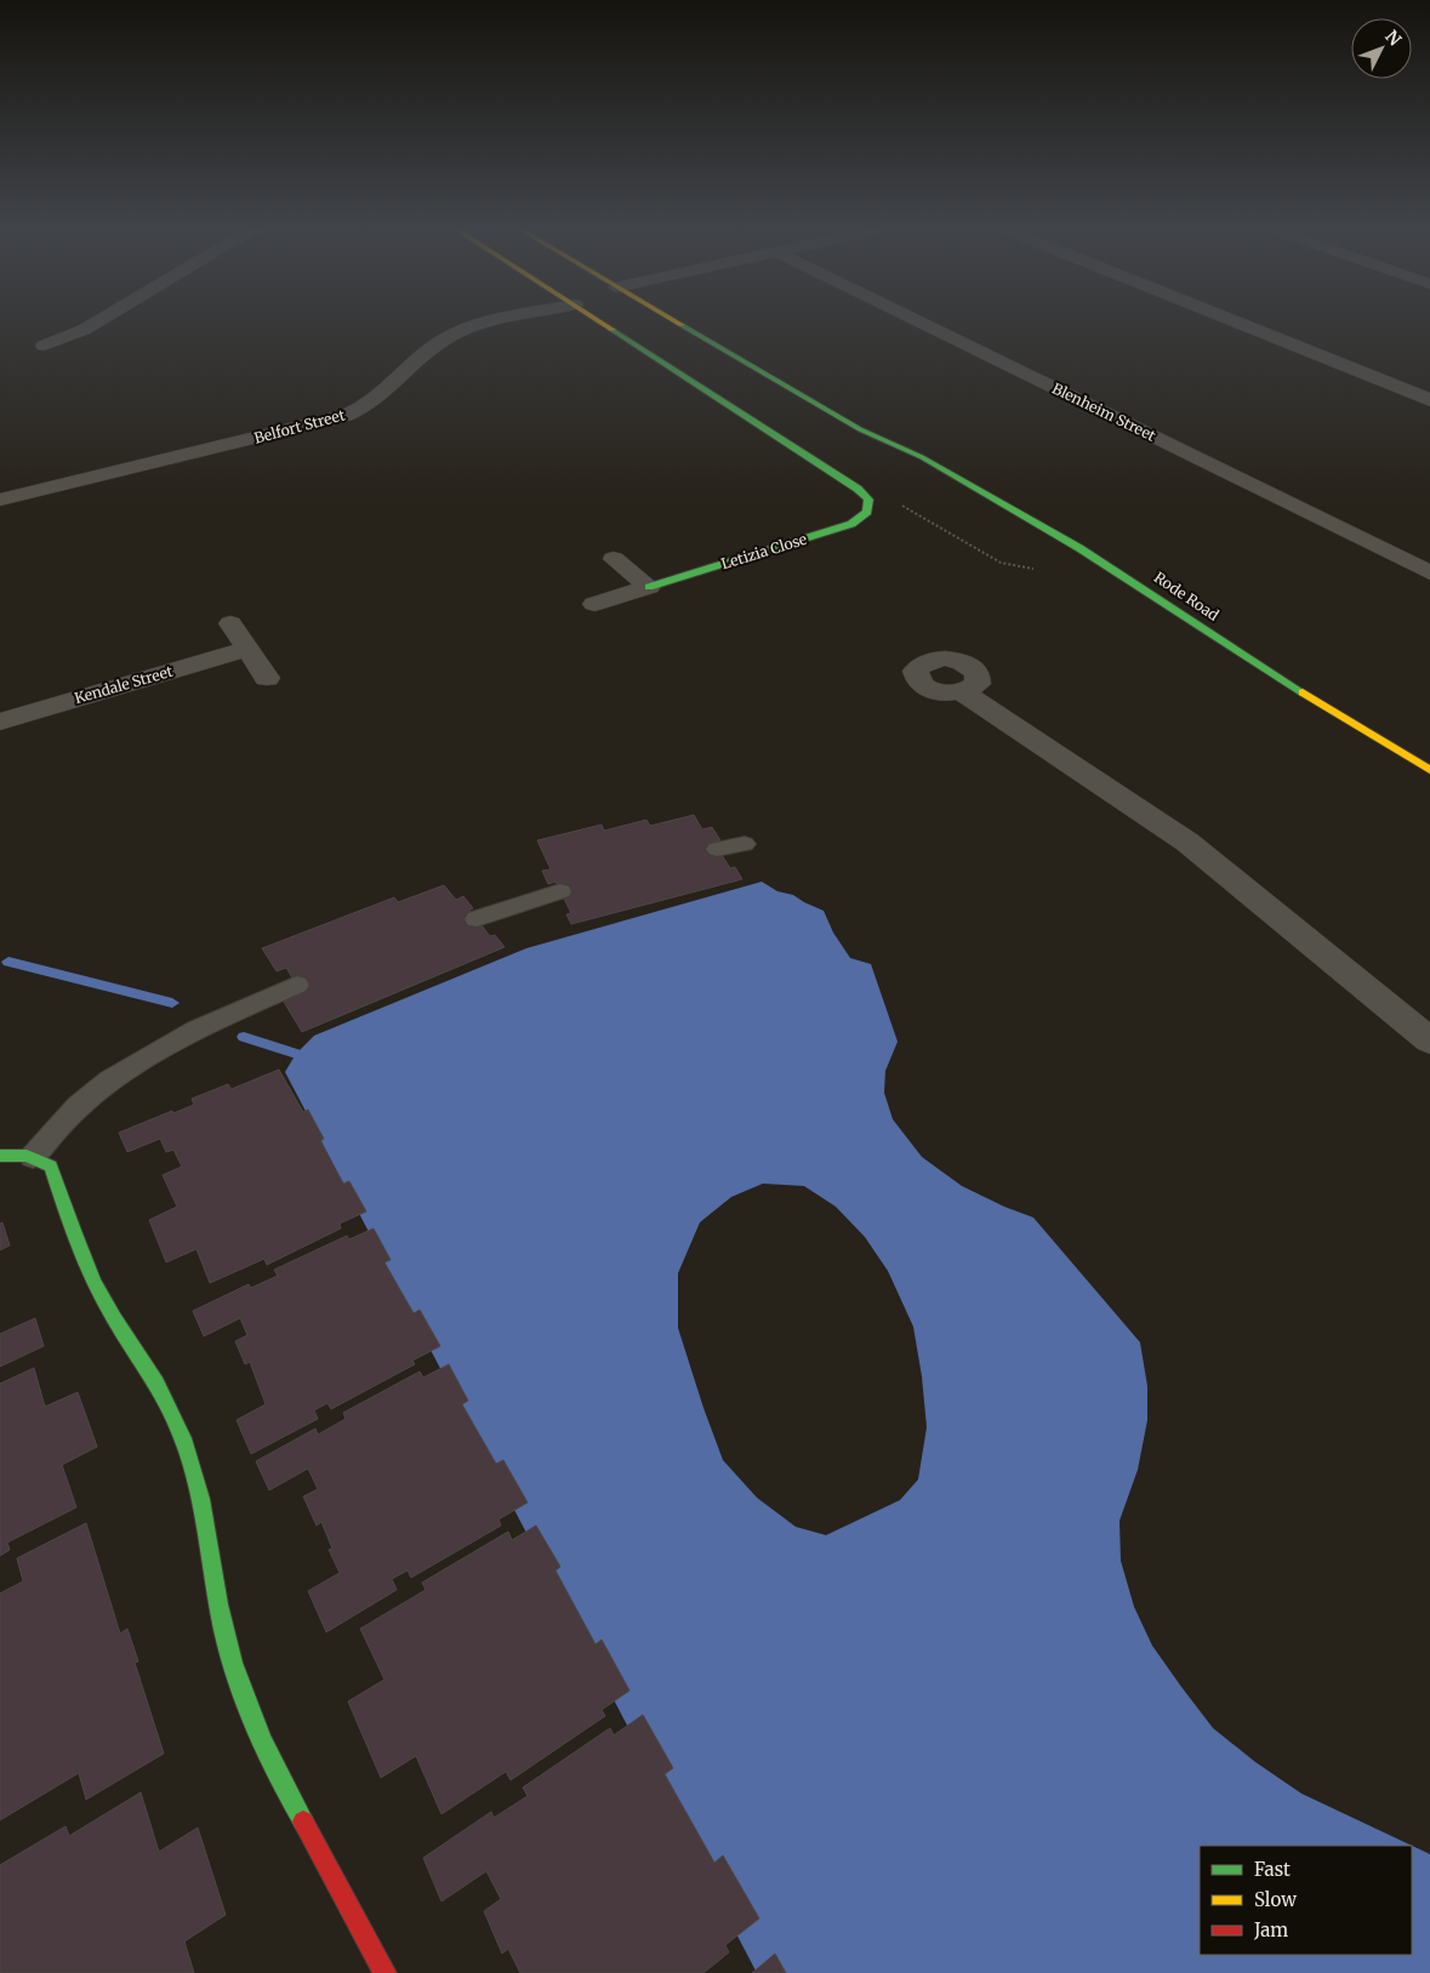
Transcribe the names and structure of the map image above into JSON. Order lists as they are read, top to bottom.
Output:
{
  "streets": {
    "street": [
      "Blenheim Street",
      "Belfort Street",
      "Letizia Close",
      "Rode Road",
      "Kendale Street"
    ]
  },
  "legend": ["Fast", "Slow", "Jam"],
  "north": "top right"
}
